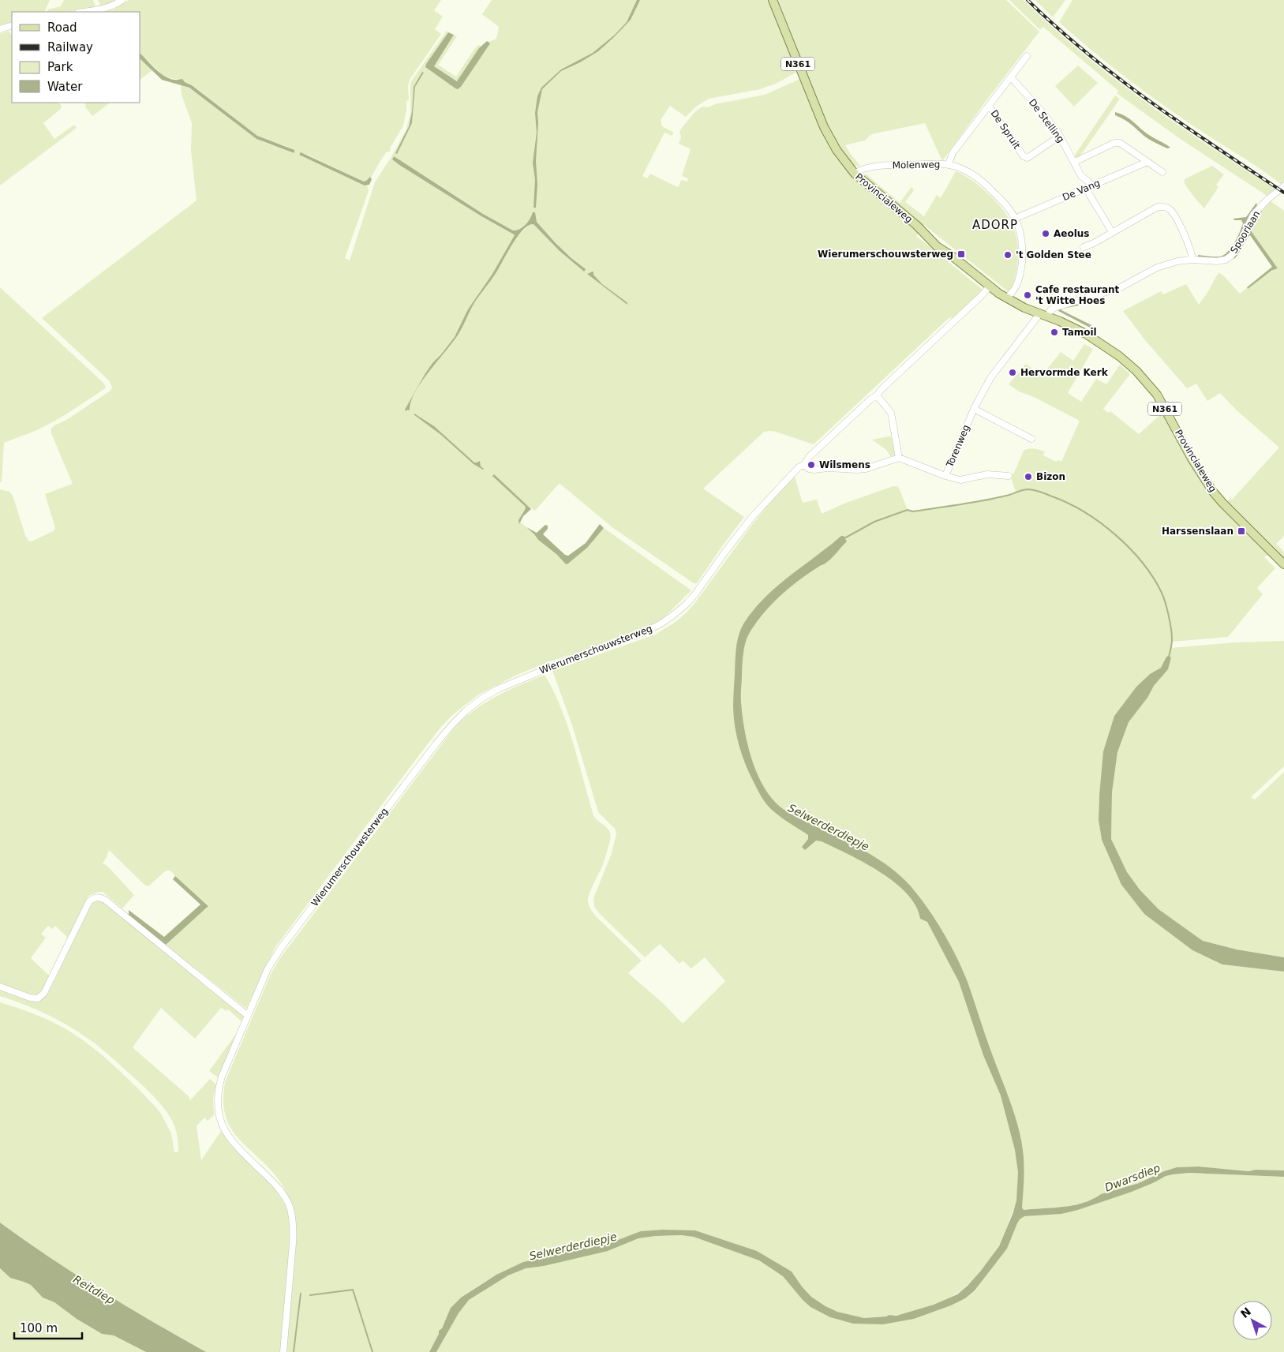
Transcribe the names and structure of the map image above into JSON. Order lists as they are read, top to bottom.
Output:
{
  "streets": {
    "main road": ["N361", "Provincialeweg"],
    "street": [
      "De Stelling",
      "De Spruit",
      "Molenweg",
      "De Vang",
      "Spoorlaan",
      "Torenweg",
      "Wierumerschouwsterweg"
    ]
  },
  "crossings": [
    ["De Stelling", "De Spruit"],
    ["De Stelling", "De Vang"],
    ["Molenweg", "De Vang"],
    ["Molenweg", "Provincialeweg"],
    ["Provincialeweg", "Spoorlaan"],
    ["Provincialeweg", "Torenweg"],
    ["Provincialeweg", "Wierumerschouwsterweg"],
    ["Spoorlaan", "Torenweg"]
  ],
  "districts": ["ADORP"],
  "water": ["Selwerderdiepje", "Dwarsdiep", "Reitdiep"],
  "places": {
    "other": [
      "Aeolus",
      "'t Golden Stee",
      "Cafe restaurant 't Witte Hoes",
      "Tamoil",
      "Hervormde Kerk",
      "Wilsmens",
      "Bizon"
    ],
    "transit": ["Wierumerschouwsterweg", "Harssenslaan"]
  },
  "legend": [
    "Road",
    "Railway",
    "Park",
    "Water"
  ],
  "scale_bar": "100 m",
  "north": "top left"
}
